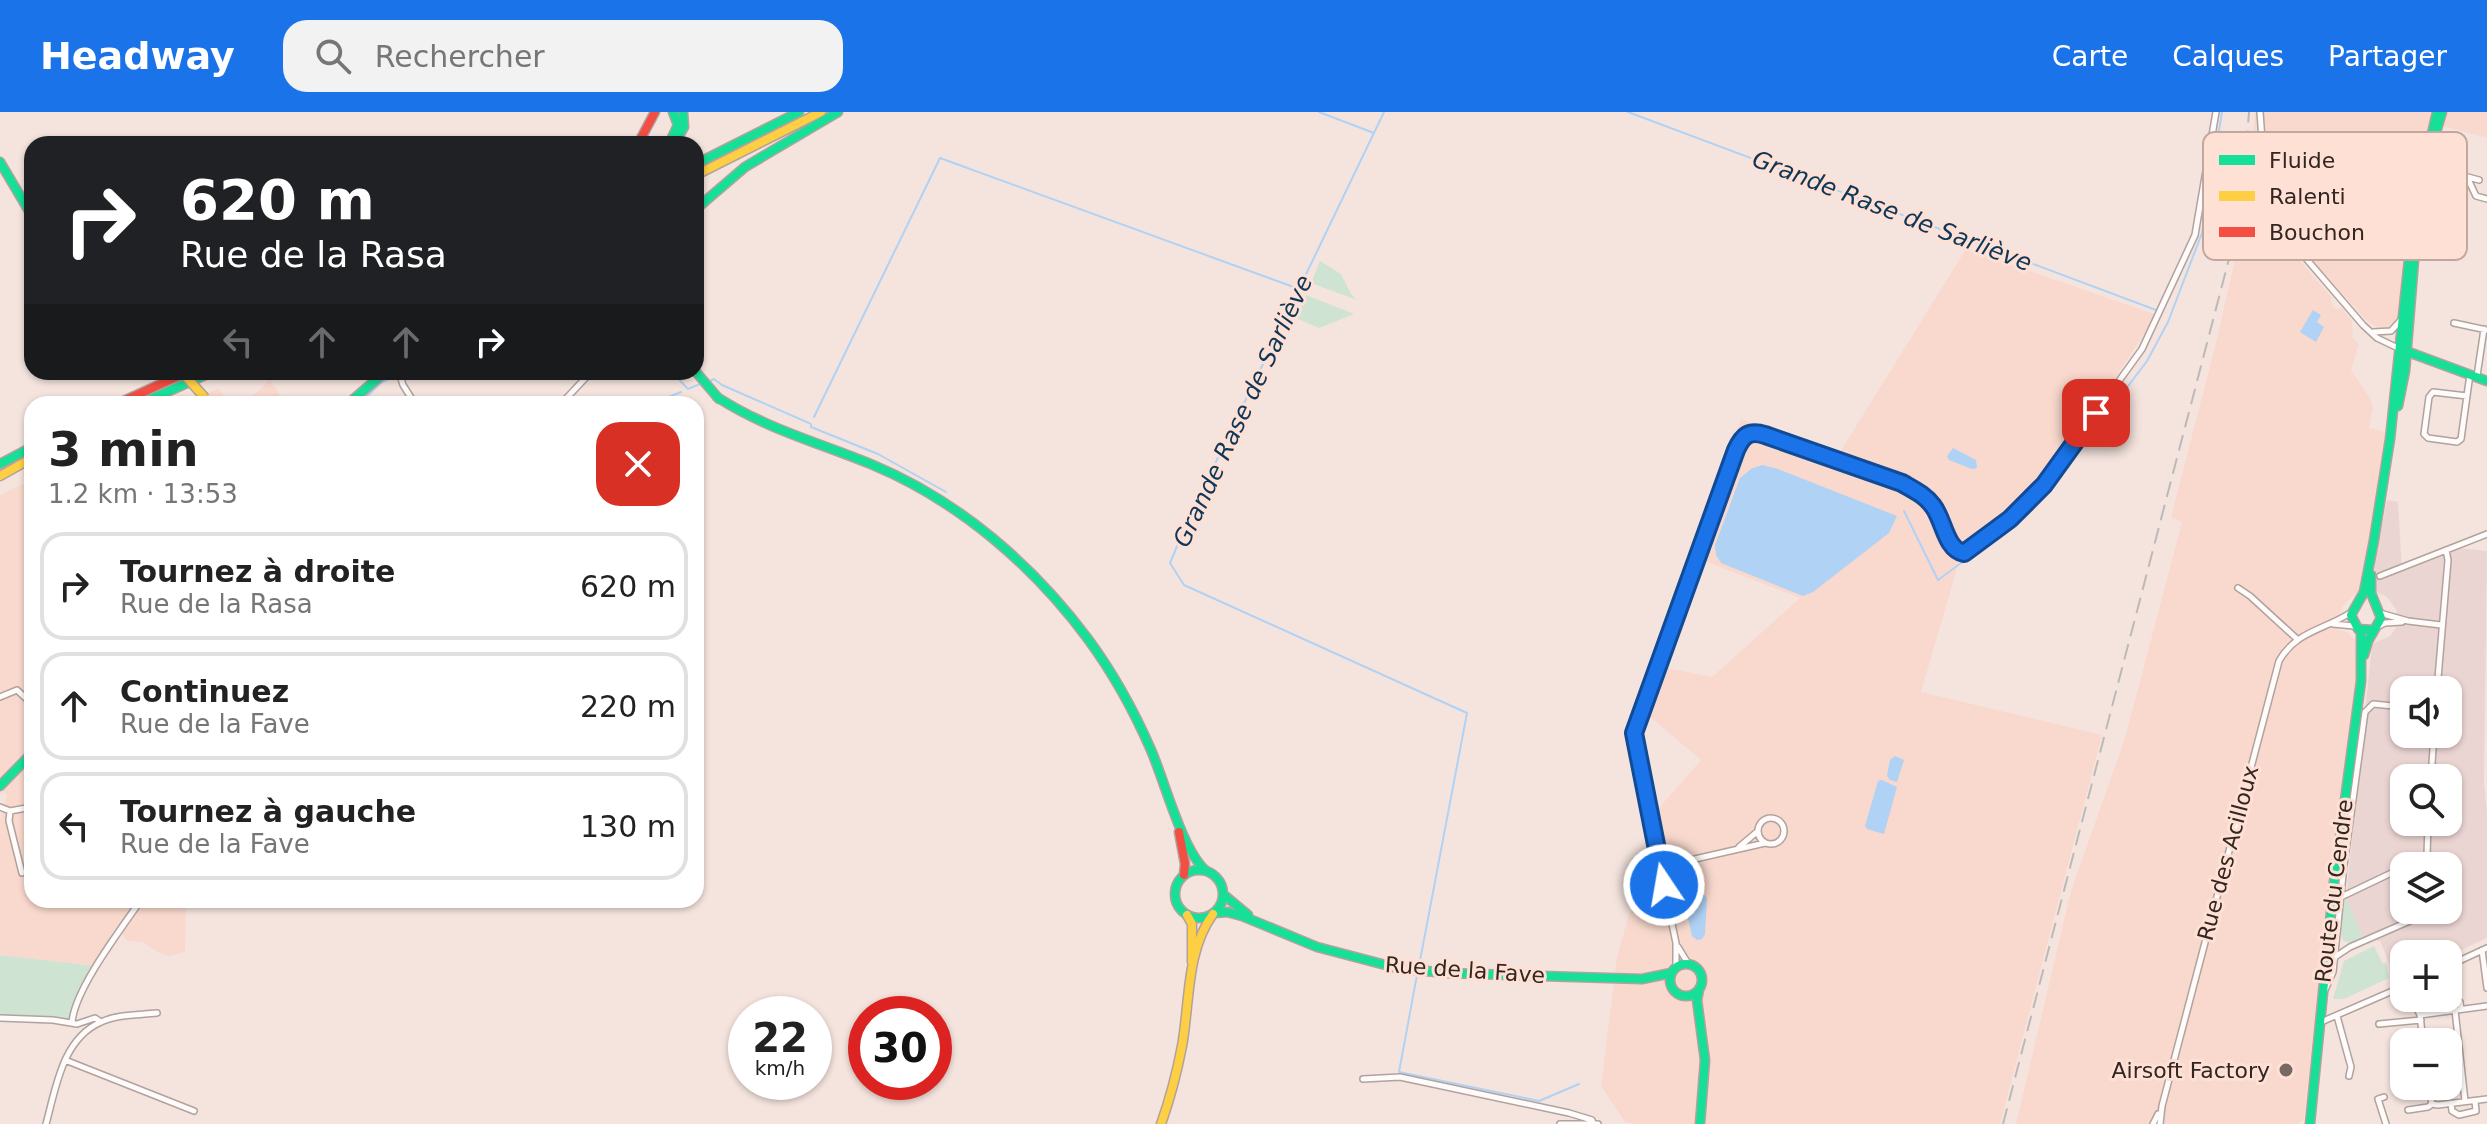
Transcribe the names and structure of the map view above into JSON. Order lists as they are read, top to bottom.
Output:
{
  "streets": {
    "main road": ["Route du Cendre", "Rue de la Fave"],
    "street": ["Rue des Acilloux"]
  },
  "water": ["Grande Rase de Sarliève"],
  "places": ["Airsoft Factory"],
  "legend": ["Fluide", "Ralenti", "Bouchon"],
  "page": {
    "header": "Headway",
    "search": "Rechercher",
    "nav": ["Carte", "Calques", "Partager"],
    "turn": ["620 m", "Rue de la Rasa"],
    "heading": ["3 min", "1.2 km · 13:53"],
    "list": [
      {
        "name": "Tournez à droite",
        "note": "Rue de la Rasa",
        "value": "620 m"
      },
      {
        "name": "Continuez",
        "note": "Rue de la Fave",
        "value": "220 m"
      },
      {
        "name": "Tournez à gauche",
        "note": "Rue de la Fave",
        "value": "130 m"
      }
    ],
    "map_buttons": ["+", "−"],
    "speed": "22 km/h",
    "limit": "30"
  }
}
